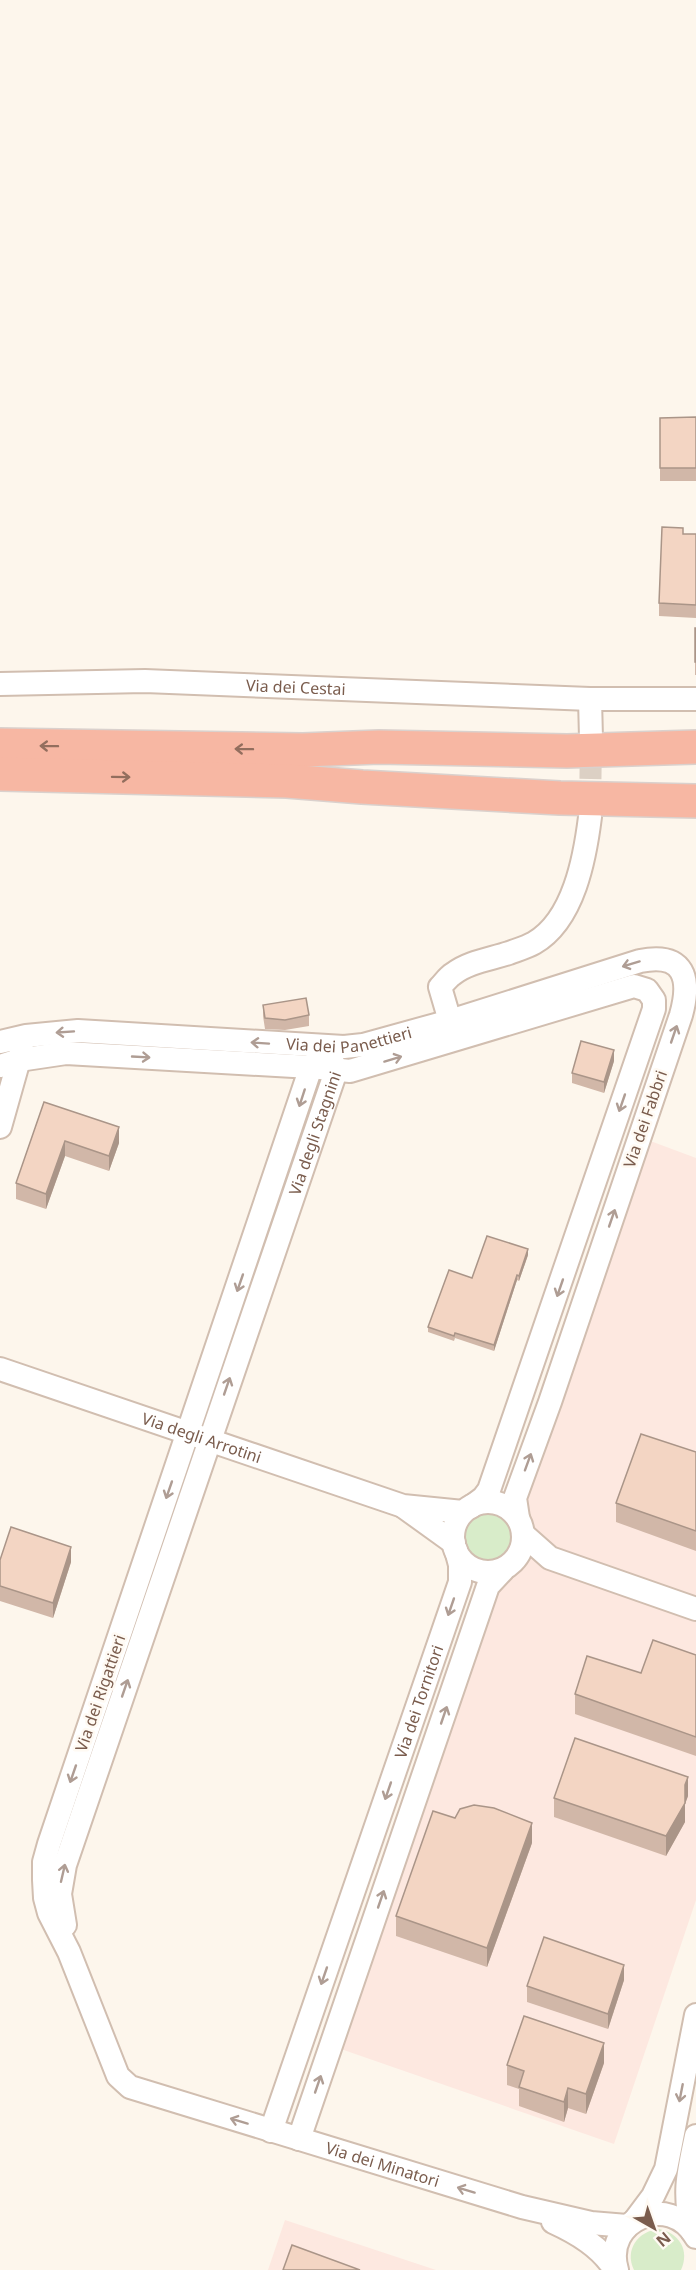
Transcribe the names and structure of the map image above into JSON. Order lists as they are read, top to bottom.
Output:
{
  "streets": {
    "street": [
      "Via dei Cestai",
      "Via dei Panettieri",
      "Via dei Fabbri",
      "Via degli Stagnini",
      "Via degli Arrotini",
      "Via dei Rigattieri",
      "Via dei Tornitori",
      "Via dei Minatori"
    ]
  },
  "crossings": [
    ["Via dei Panettieri", "Via dei Fabbri"],
    ["Via dei Panettieri", "Via degli Stagnini"],
    ["Via dei Fabbri", "Via dei Tornitori"],
    ["Via degli Stagnini", "Via degli Arrotini"],
    ["Via degli Stagnini", "Via dei Rigattieri"],
    ["Via degli Arrotini", "Via dei Rigattieri"],
    ["Via dei Rigattieri", "Via dei Minatori"],
    ["Via dei Tornitori", "Via dei Minatori"]
  ],
  "one_way": ["Via dei Minatori"],
  "north": "bottom right"
}
